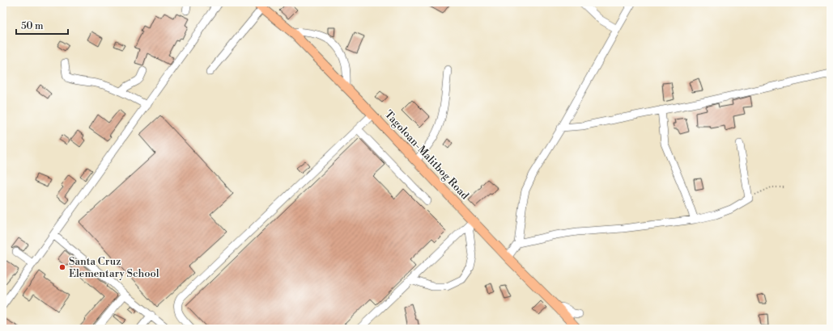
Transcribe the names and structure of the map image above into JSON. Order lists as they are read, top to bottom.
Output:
{
  "streets": {
    "main road": ["Tagoloan-Malitbog Road"]
  },
  "places": ["Santa Cruz Elementary School"],
  "scale_bar": "50 m"
}
